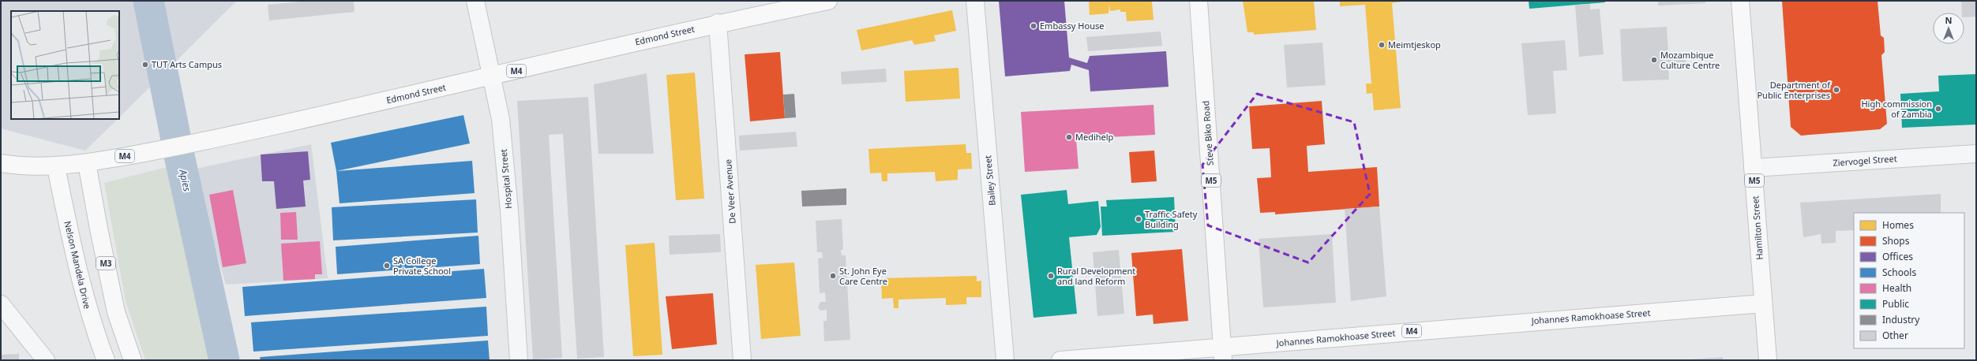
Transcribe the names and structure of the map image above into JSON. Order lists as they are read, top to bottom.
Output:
{
  "streets": {
    "main road": [
      "Edmond Street",
      "M4",
      "Steve Biko Road",
      "M5",
      "Hamilton Street",
      "M3",
      "Nelson Mandela Drive",
      "Johannes Ramokhoase Street"
    ],
    "street": [
      "Ziervogel Street",
      "Hospital Street",
      "Bailey Street",
      "De Veer Avenue"
    ]
  },
  "crossings": [
    ["Edmond Street", "Hospital Street"],
    ["Edmond Street", "De Veer Avenue"],
    ["Edmond Street", "M3"],
    ["Edmond Street", "Nelson Mandela Drive"],
    ["Steve Biko Road", "Johannes Ramokhoase Street"],
    ["Ziervogel Street", "Hamilton Street"],
    ["Hamilton Street", "Johannes Ramokhoase Street"]
  ],
  "water": ["Apies"],
  "places": [
    "Embassy House",
    "Meimtjeskop",
    "Mozambique Culture Centre",
    "TUT Arts Campus",
    "Department of Public Enterprises",
    "High commission of Zambia",
    "Medihelp",
    "Traffic Safety Building",
    "SA College Private School",
    "St. John Eye Care Centre",
    "Rural Development and land Reform"
  ],
  "legend": [
    "Homes",
    "Shops",
    "Offices",
    "Schools",
    "Health",
    "Public",
    "Industry",
    "Other"
  ],
  "north": "top"
}
